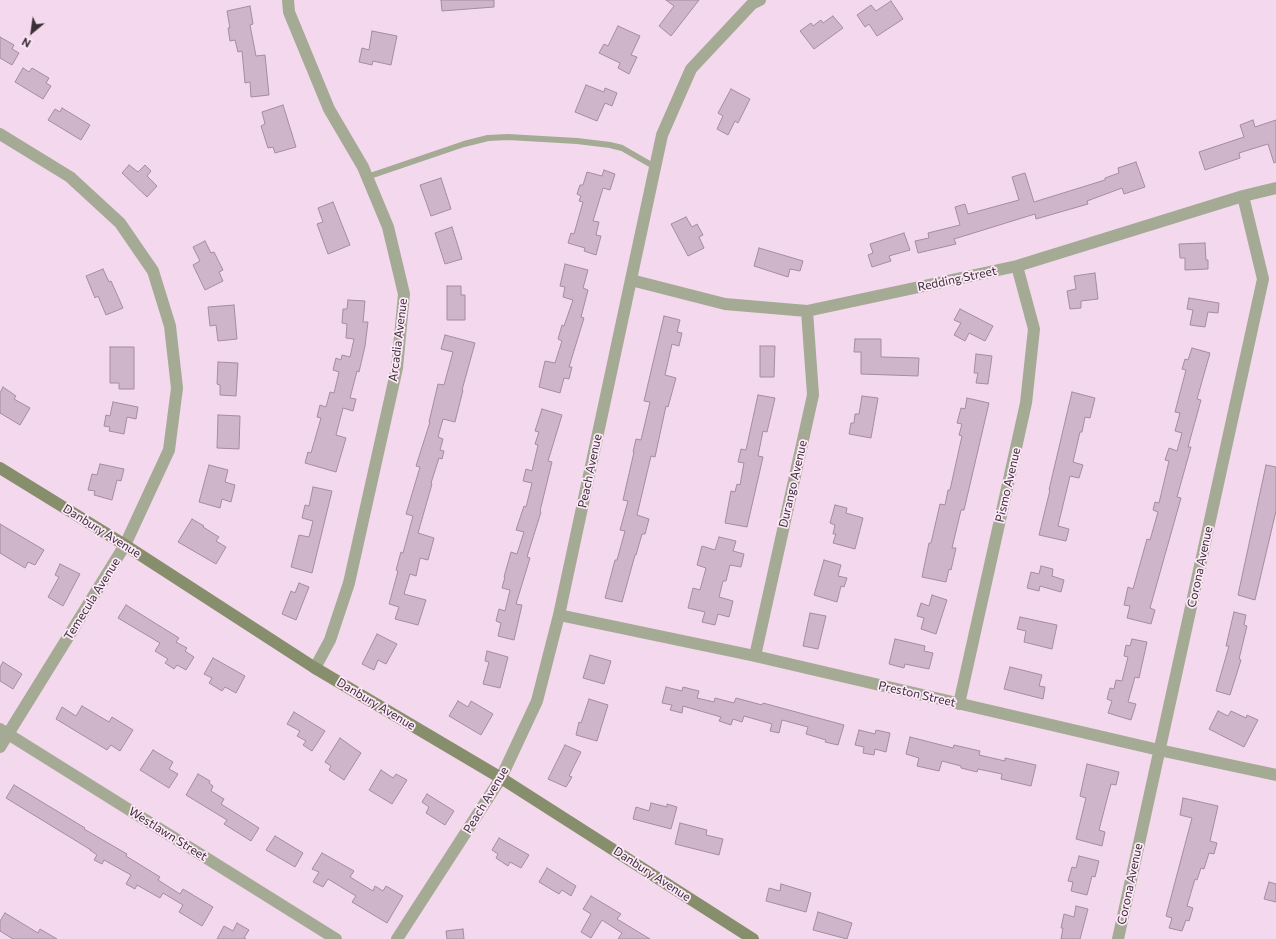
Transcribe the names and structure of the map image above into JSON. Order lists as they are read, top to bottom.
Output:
{
  "streets": {
    "street": [
      "Redding Street",
      "Arcadia Avenue",
      "Peach Avenue",
      "Durango Avenue",
      "Pismo Avenue",
      "Danbury Avenue",
      "Corona Avenue",
      "Temecula Avenue",
      "Preston Street",
      "Westlawn Street"
    ]
  },
  "crossings": [
    ["Redding Street", "Peach Avenue"],
    ["Redding Street", "Durango Avenue"],
    ["Redding Street", "Pismo Avenue"],
    ["Redding Street", "Corona Avenue"],
    ["Arcadia Avenue", "Danbury Avenue"],
    ["Peach Avenue", "Danbury Avenue"],
    ["Peach Avenue", "Preston Street"],
    ["Durango Avenue", "Preston Street"],
    ["Pismo Avenue", "Preston Street"],
    ["Danbury Avenue", "Temecula Avenue"],
    ["Corona Avenue", "Preston Street"],
    ["Temecula Avenue", "Westlawn Street"]
  ],
  "north": "bottom left"
}
